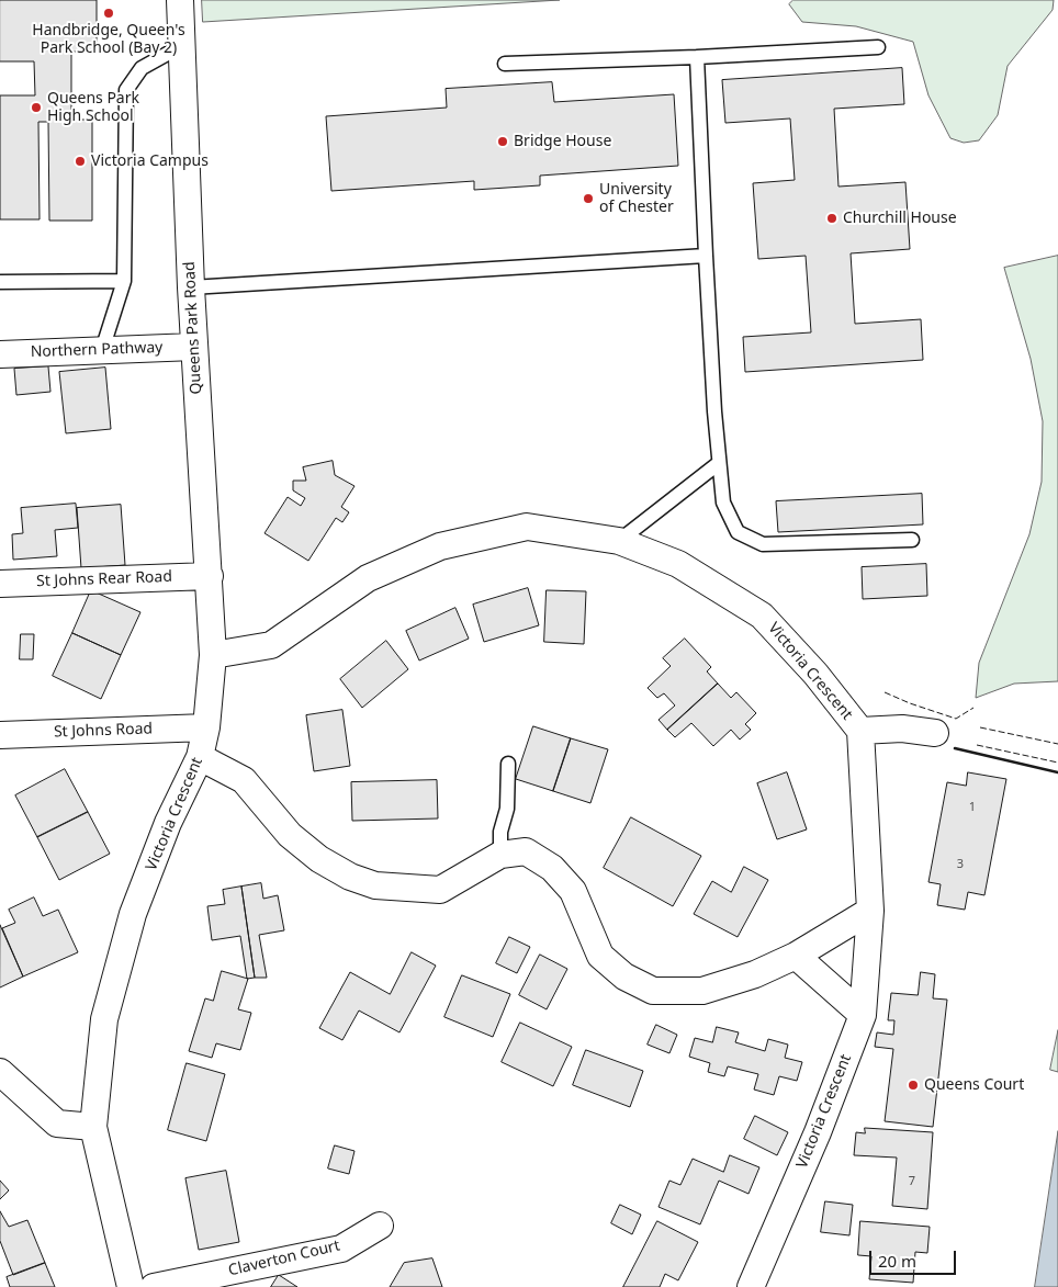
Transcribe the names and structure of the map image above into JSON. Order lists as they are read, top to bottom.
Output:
{
  "streets": {
    "street": [
      "Queens Park Road",
      "Northern Pathway",
      "St Johns Rear Road",
      "Victoria Crescent",
      "St Johns Road",
      "Claverton Court"
    ]
  },
  "crossings": [
    ["Queens Park Road", "Northern Pathway"],
    ["Queens Park Road", "St Johns Rear Road"],
    ["Queens Park Road", "Victoria Crescent"],
    ["Victoria Crescent", "St Johns Road"]
  ],
  "places": [
    "Handbridge, Queen's Park School (Bay 2)",
    "Queens Park High School",
    "Bridge House",
    "Victoria Campus",
    "University of Chester",
    "Churchill House",
    "Queens Court"
  ],
  "house_numbers": ["1", "3", "7"],
  "scale_bar": "20 m"
}
